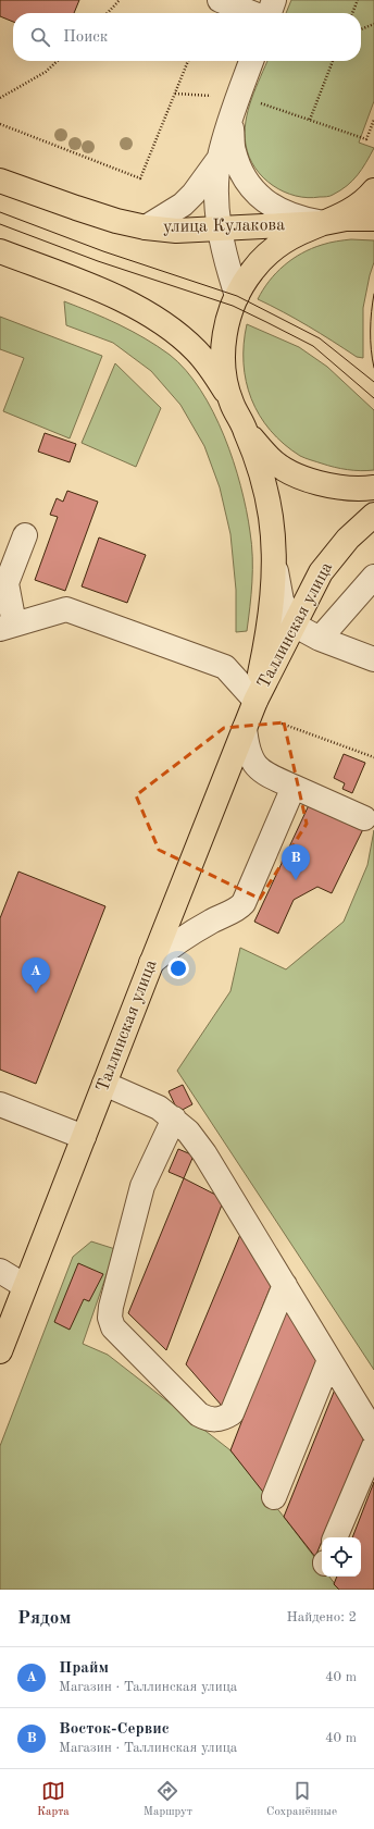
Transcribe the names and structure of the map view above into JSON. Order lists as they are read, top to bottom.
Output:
{
  "streets": {
    "main road": ["улица Кулакова", "Таллинская улица"]
  },
  "crossings": [
    ["улица Кулакова", "Таллинская улица"]
  ],
  "page": {
    "search": "Поиск",
    "pins": ["B", "A"],
    "heading": ["Рядом", "Найдено: 2"],
    "list": [
      {
        "mark": "A",
        "name": "Прайм",
        "note": "Магазин · Таллинская улица",
        "value": "40 m"
      },
      {
        "mark": "B",
        "name": "Восток-Сервис",
        "note": "Магазин · Таллинская улица",
        "value": "40 m"
      }
    ],
    "nav": ["Карта", "Маршрут", "Сохранённые"]
  }
}
